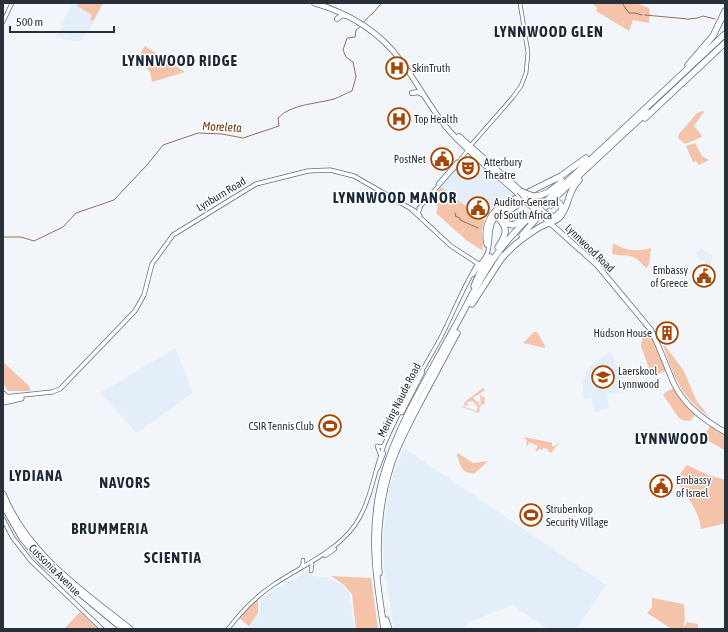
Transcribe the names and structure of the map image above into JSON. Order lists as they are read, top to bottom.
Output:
{
  "streets": {
    "main road": [
      "Lynburn Road",
      "Lynnwood Road",
      "Meiring Naude Road",
      "Cussonia Avenue"
    ]
  },
  "districts": [
    "LYNNWOOD GLEN",
    "LYNNWOOD RIDGE",
    "LYNNWOOD MANOR",
    "LYNNWOOD",
    "LYDIANA",
    "NAVORS",
    "BRUMMERIA",
    "SCIENTIA"
  ],
  "water": ["Moreleta"],
  "places": {
    "hospital": ["SkinTruth", "Top Health"],
    "public building": [
      "PostNet",
      "Auditor-General of South Africa",
      "Embassy of Greece",
      "Embassy of Israel"
    ],
    "theatre": ["Atterbury Theatre"],
    "building": ["Hudson House"],
    "school or university": ["Laerskool Lynnwood"],
    "sports": ["CSIR Tennis Club", "Strubenkop Security Village"]
  },
  "scale_bar": "500 m"
}
